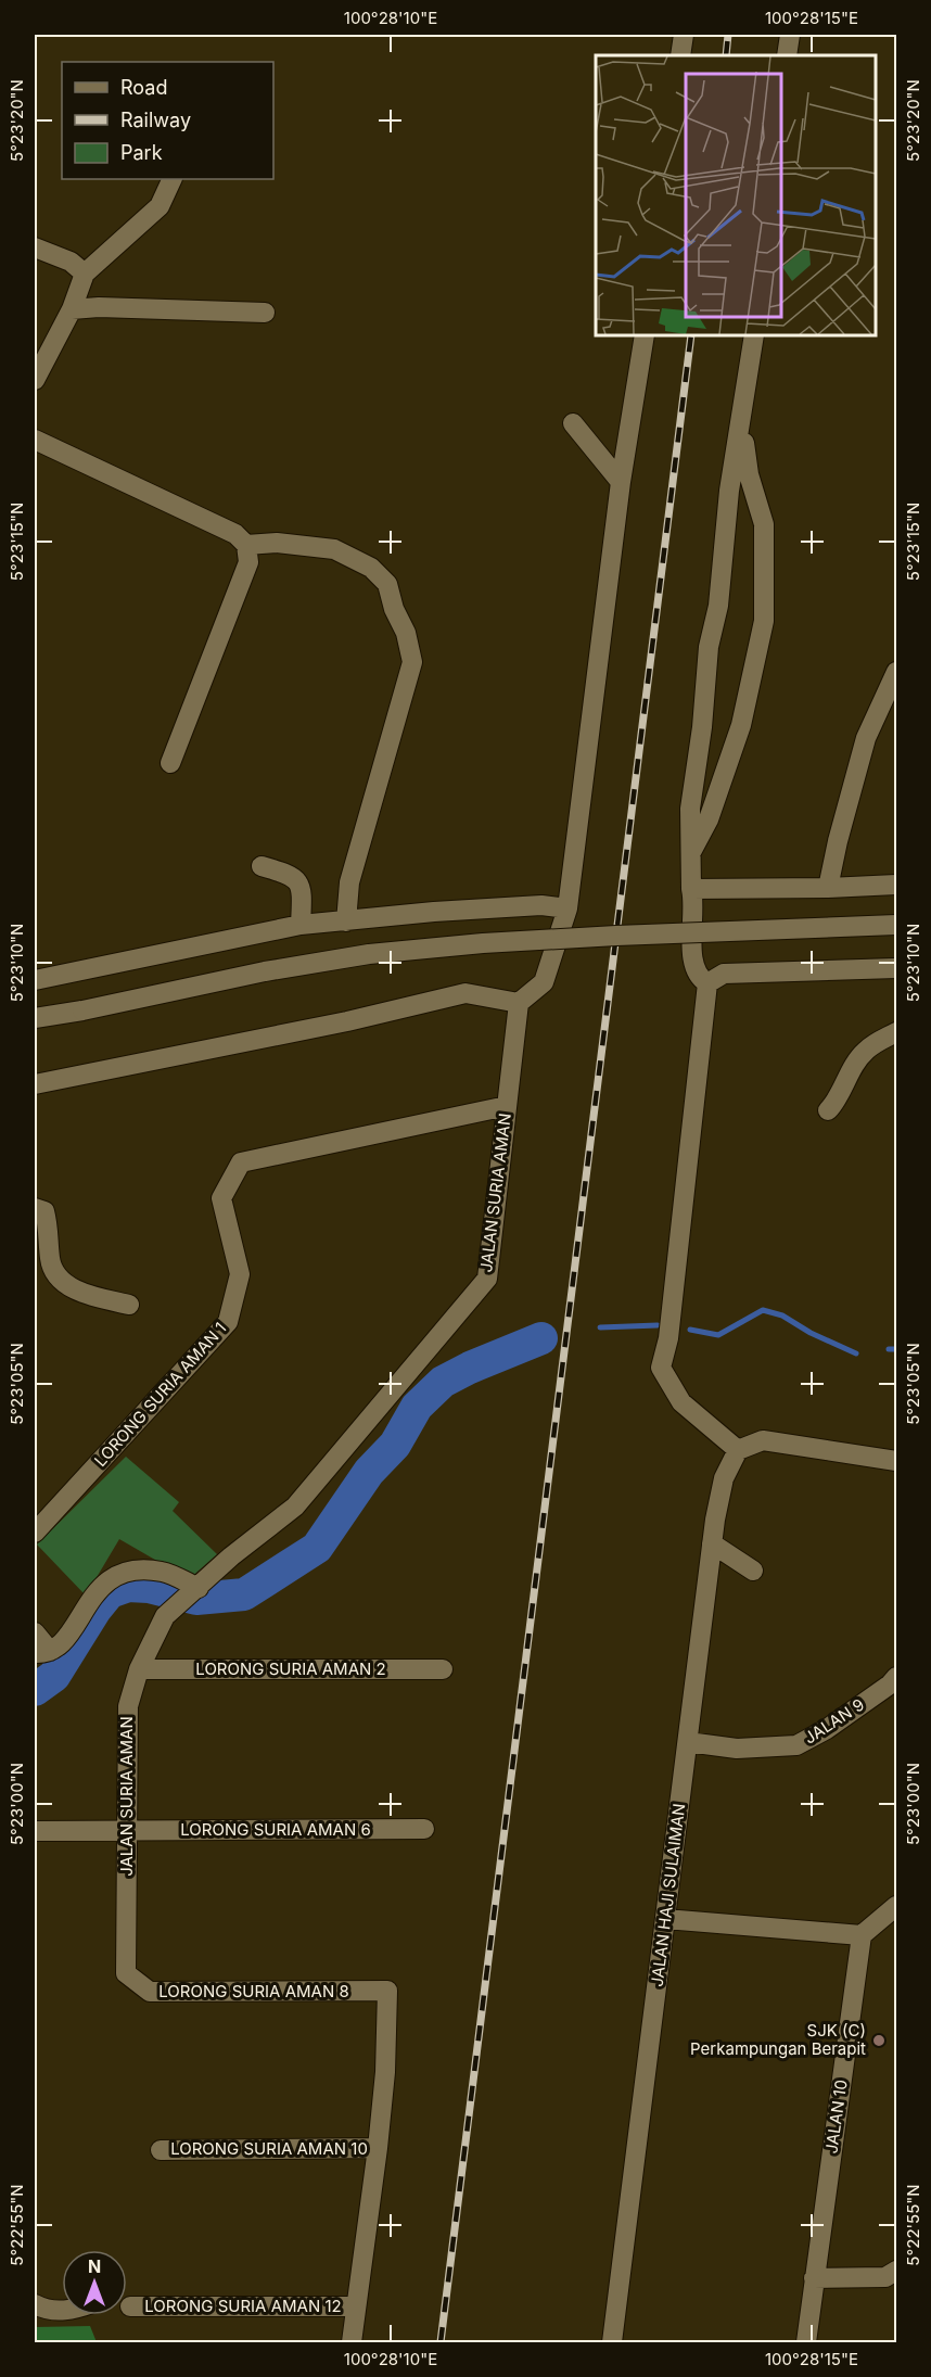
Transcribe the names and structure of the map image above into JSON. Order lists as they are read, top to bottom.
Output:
{
  "streets": {
    "street": [
      "JALAN SURIA AMAN",
      "LORONG SURIA AMAN 1",
      "LORONG SURIA AMAN 2",
      "JALAN 9",
      "LORONG SURIA AMAN 6",
      "JALAN HAJI SULAIMAN",
      "LORONG SURIA AMAN 8",
      "JALAN 10",
      "LORONG SURIA AMAN 10",
      "LORONG SURIA AMAN 12"
    ]
  },
  "crossings": [
    ["JALAN SURIA AMAN", "LORONG SURIA AMAN 1"],
    ["JALAN SURIA AMAN", "LORONG SURIA AMAN 2"],
    ["JALAN SURIA AMAN", "LORONG SURIA AMAN 6"],
    ["JALAN SURIA AMAN", "LORONG SURIA AMAN 8"],
    ["JALAN 9", "JALAN HAJI SULAIMAN"],
    ["LORONG SURIA AMAN 8", "LORONG SURIA AMAN 10"]
  ],
  "places": ["SJK (C) Perkampungan Berapit"],
  "legend": ["Road", "Railway", "Park"],
  "north": "top",
  "coordinates": [
    "100°28'10\"E",
    "100°28'15\"E",
    "5°23'20\"N",
    "5°23'15\"N",
    "5°23'10\"N",
    "5°23'05\"N",
    "5°23'00\"N",
    "5°22'55\"N"
  ]
}
